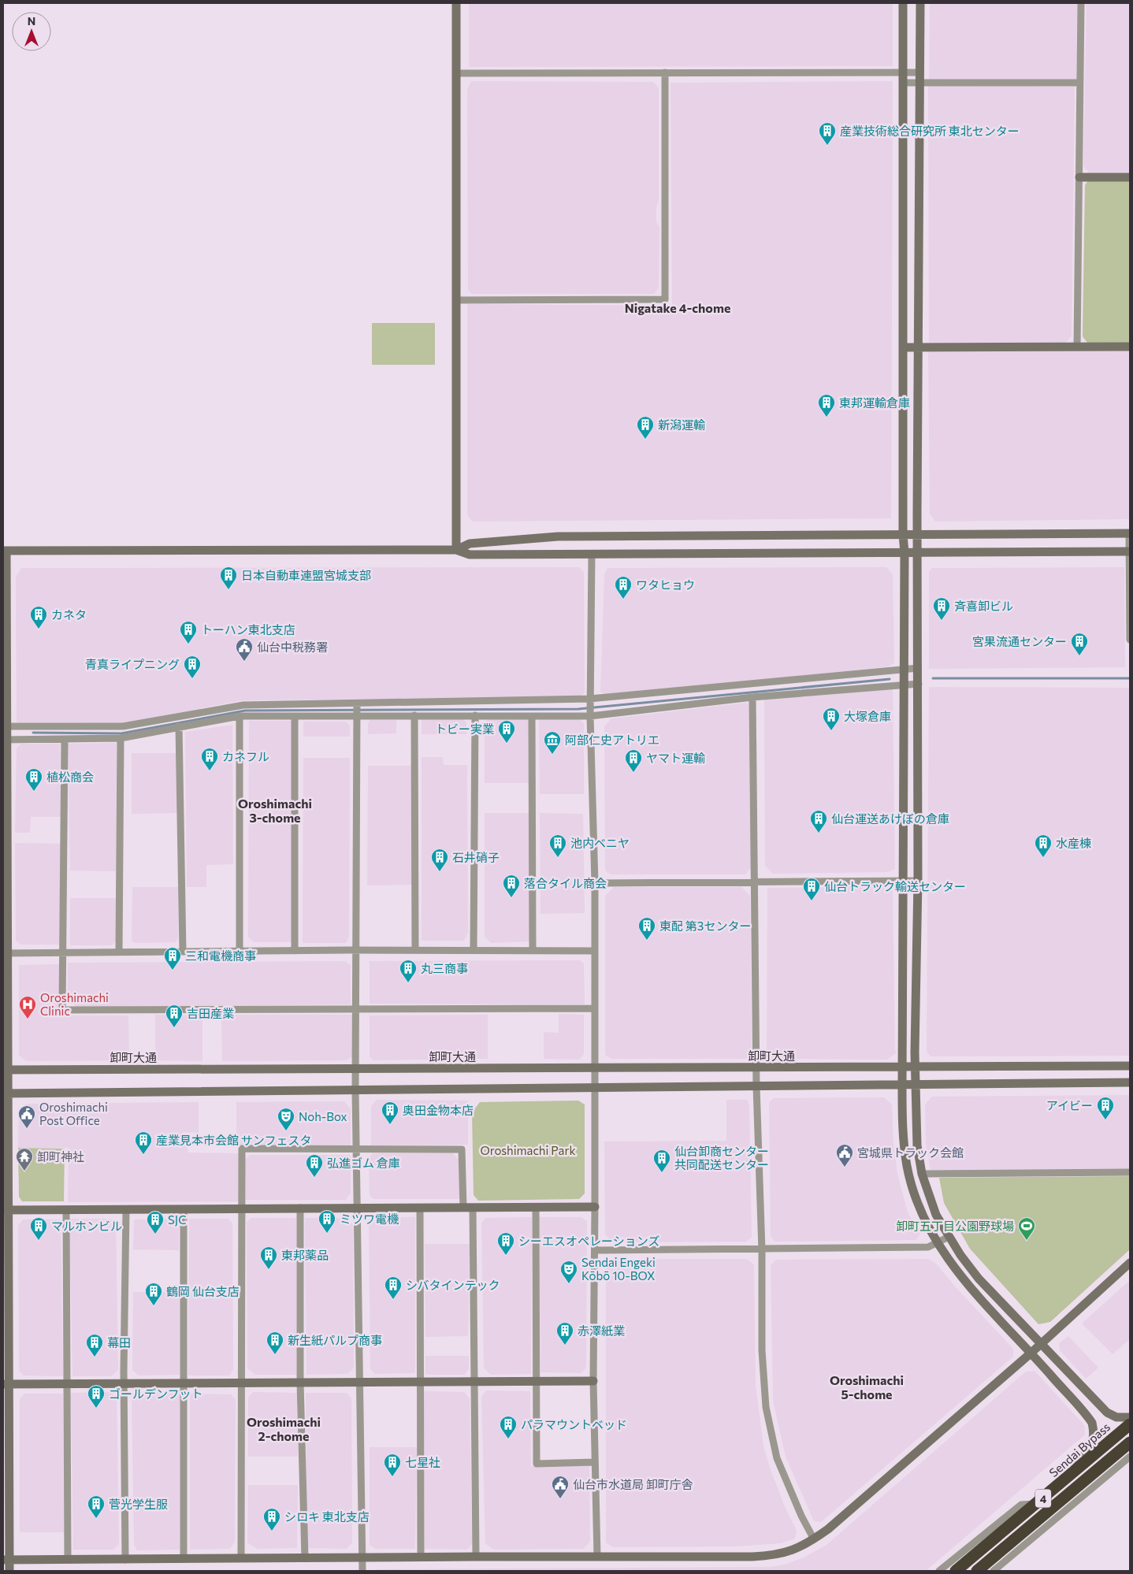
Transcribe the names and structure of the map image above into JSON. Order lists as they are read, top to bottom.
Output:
{
  "streets": {
    "highway": ["Sendai Bypass", "4"],
    "street": ["卸町大通"]
  },
  "districts": [
    "Nigatake 4-chome",
    "Oroshimachi 3-chome",
    "Oroshimachi 5-chome",
    "Oroshimachi 2-chome"
  ],
  "parks": ["Oroshimachi Park"],
  "places": {
    "building": [
      "産業技術総合研究所 東北センター",
      "東邦運輸倉庫",
      "新潟運輸",
      "日本自動車連盟宮城支部",
      "ワタヒョウ",
      "斉喜卸ビル",
      "カネタ",
      "トーハン東北支店",
      "宮果流通センター",
      "青真ライプニング",
      "大塚倉庫",
      "トビー実業",
      "カネフル",
      "ヤマト運輸",
      "植松商会",
      "仙台運送あけぼの倉庫",
      "池内ベニヤ",
      "水産棟",
      "石井硝子",
      "落合タイル商会",
      "仙台トラック輸送センター",
      "東配 第3センター",
      "三和電機商事",
      "丸三商事",
      "吉田産業",
      "アイビー",
      "奥田金物本店",
      "産業見本市会館 サンフェスタ",
      "仙台卸商センター 共同配送センター",
      "弘進ゴム 倉庫",
      "ミツワ電機",
      "SJC",
      "マルホンビル",
      "シーエスオペレーションズ",
      "東邦薬品",
      "シバタインテック",
      "鶴岡 仙台支店",
      "赤澤紙業",
      "新生紙パルプ商事",
      "幕田",
      "ゴールデンフット",
      "パラマウントベッド",
      "七星社",
      "菅光学生服",
      "シロキ 東北支店"
    ],
    "public building": [
      "仙台中税務署",
      "Oroshimachi Post Office",
      "宮城県トラック会館",
      "仙台市水道局 卸町庁舎"
    ],
    "museum": ["阿部仁史アトリエ"],
    "hospital": ["Oroshimachi Clinic"],
    "theatre": ["Noh-Box", "Sendai Engeki Kōbō 10-BOX"],
    "temple": ["卸町神社"],
    "sports": ["卸町五丁目公園野球場"]
  },
  "north": "top"
}
